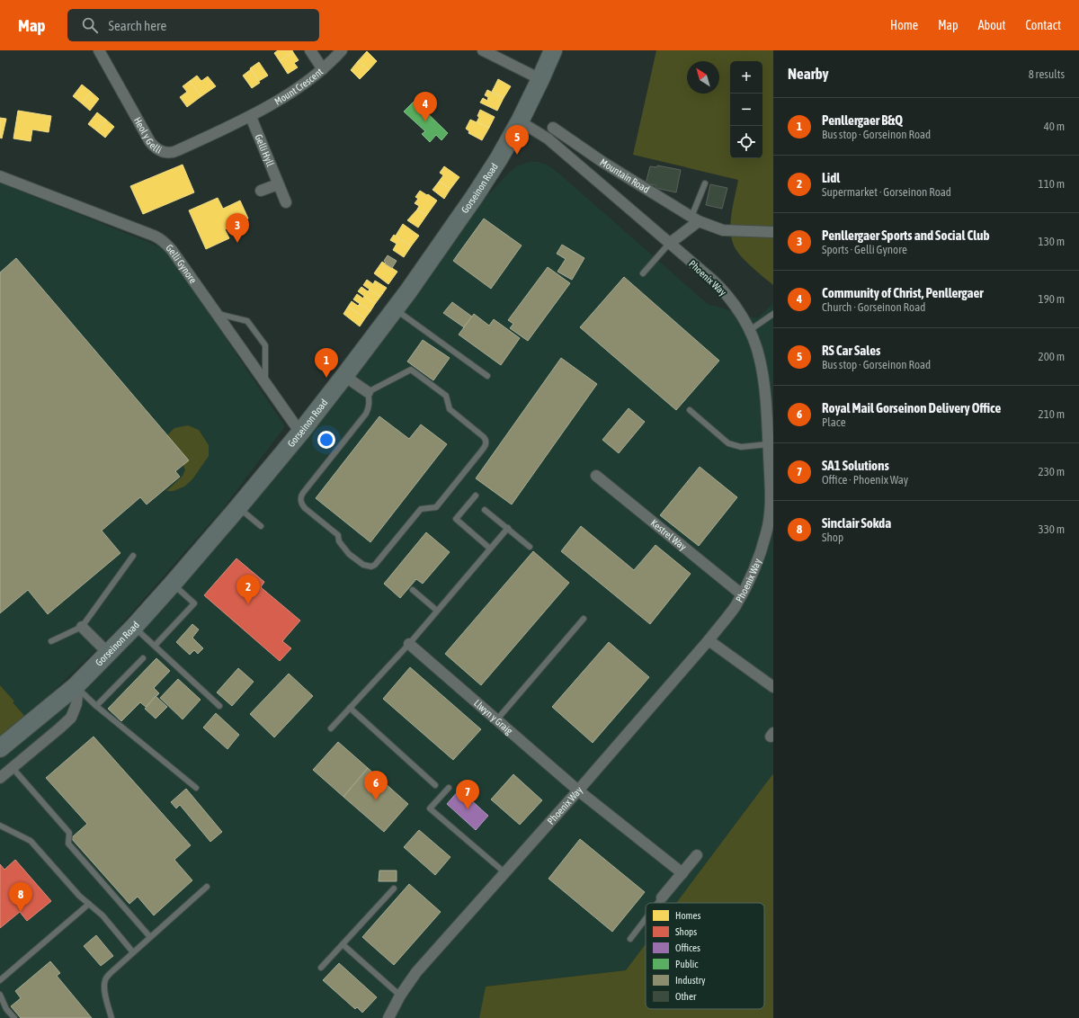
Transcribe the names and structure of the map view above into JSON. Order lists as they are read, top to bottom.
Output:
{
  "streets": {
    "main road": ["Gorseinon Road"],
    "street": [
      "Mount Crescent",
      "Heol y Gelli",
      "Gelli Hyll",
      "Mountain Road",
      "Gelli Gynore",
      "Phoenix Way",
      "Kestrel Way",
      "Llwyn y Graig"
    ]
  },
  "crossings": [
    ["Mount Crescent", "Heol y Gelli"],
    ["Mount Crescent", "Gelli Hyll"],
    ["Heol y Gelli", "Gelli Hyll"],
    ["Gorseinon Road", "Gelli Gynore"],
    ["Gorseinon Road", "Phoenix Way"],
    ["Phoenix Way", "Kestrel Way"],
    ["Phoenix Way", "Llwyn y Graig"]
  ],
  "legend": [
    "Homes",
    "Shops",
    "Offices",
    "Public",
    "Industry",
    "Other"
  ],
  "north": "top left",
  "page": {
    "header": "Map",
    "search": "Search here",
    "nav": [
      "Home",
      "Map",
      "About",
      "Contact"
    ],
    "heading": ["Nearby", "8 results"],
    "map_buttons": ["+", "−"],
    "pins": [
      "4",
      "5",
      "3",
      "1",
      "2",
      "6",
      "7",
      "8"
    ],
    "list": [
      {
        "mark": "1",
        "name": "Penllergaer B&Q",
        "note": "Bus stop · Gorseinon Road",
        "value": "40 m"
      },
      {
        "mark": "2",
        "name": "Lidl",
        "note": "Supermarket · Gorseinon Road",
        "value": "110 m"
      },
      {
        "mark": "3",
        "name": "Penllergaer Sports and Social Club",
        "note": "Sports · Gelli Gynore",
        "value": "130 m"
      },
      {
        "mark": "4",
        "name": "Community of Christ, Penllergaer",
        "note": "Church · Gorseinon Road",
        "value": "190 m"
      },
      {
        "mark": "5",
        "name": "RS Car Sales",
        "note": "Bus stop · Gorseinon Road",
        "value": "200 m"
      },
      {
        "mark": "6",
        "name": "Royal Mail Gorseinon Delivery Office",
        "note": "Place",
        "value": "210 m"
      },
      {
        "mark": "7",
        "name": "SA1 Solutions",
        "note": "Office · Phoenix Way",
        "value": "230 m"
      },
      {
        "mark": "8",
        "name": "Sinclair Sokda",
        "note": "Shop",
        "value": "330 m"
      }
    ]
  }
}
